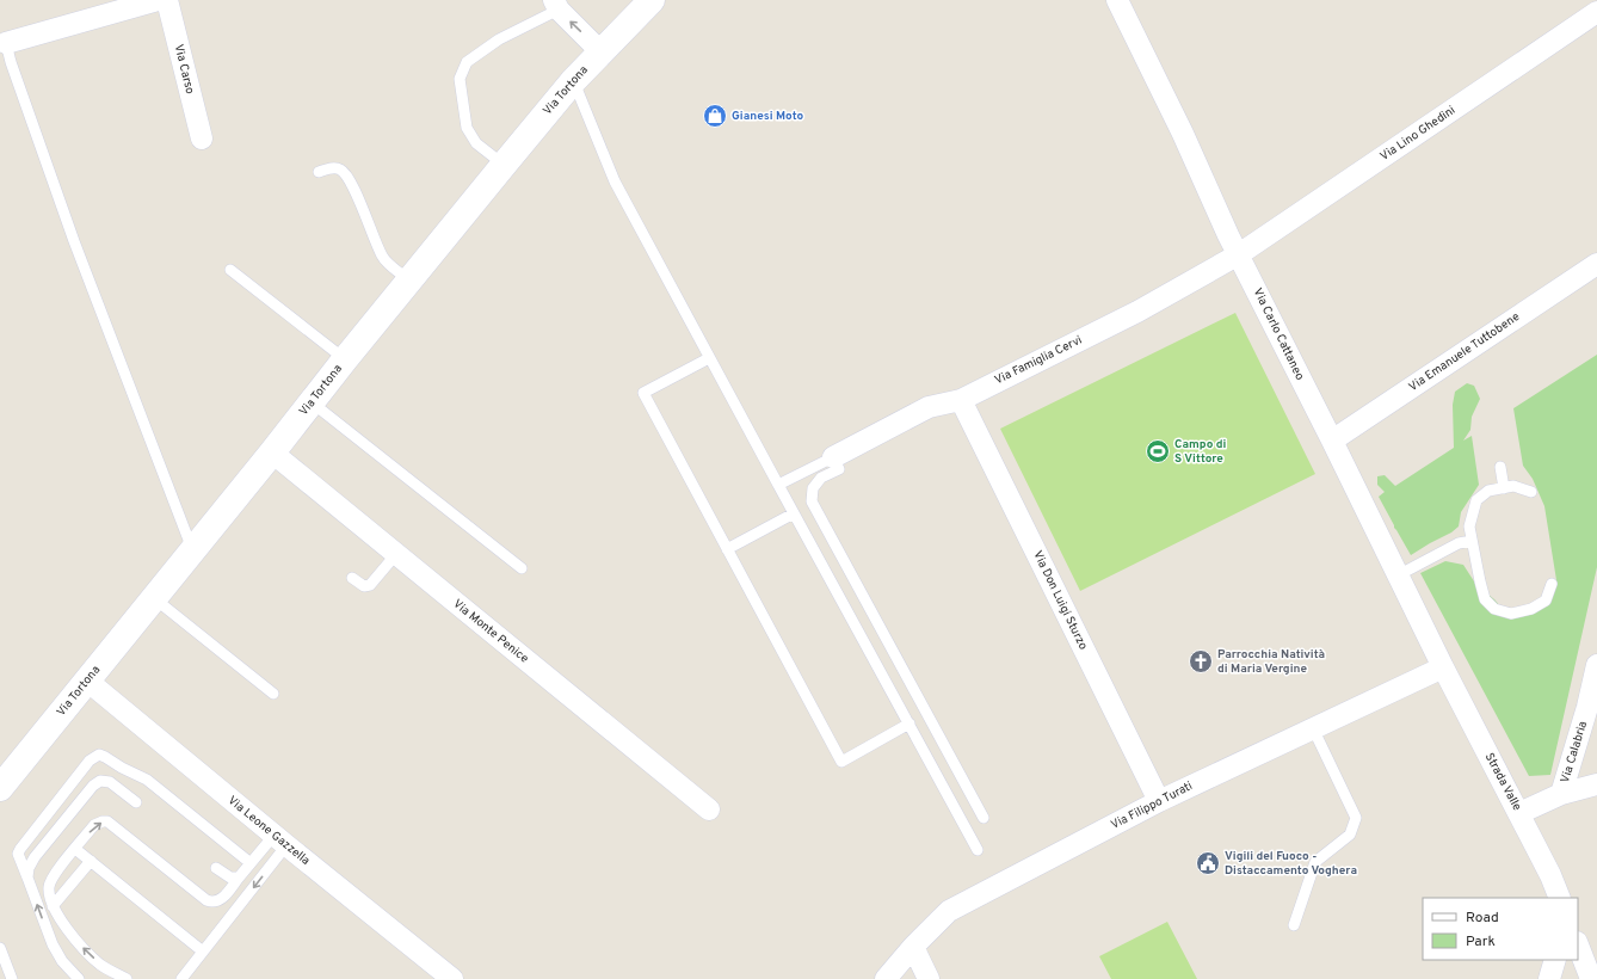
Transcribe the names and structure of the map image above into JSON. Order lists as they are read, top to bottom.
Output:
{
  "streets": {
    "main road": ["Via Tortona"],
    "street": [
      "Via Carso",
      "Via Lino Ghedini",
      "Via Carlo Cattaneo",
      "Via Emanuele Tuttobene",
      "Via Famiglia Cervi",
      "Via Don Luigi Sturzo",
      "Via Monte Penice",
      "Via Calabria",
      "Strada Valle",
      "Via Filippo Turati",
      "Via Leone Gazzella"
    ]
  },
  "crossings": [
    ["Via Tortona", "Via Monte Penice"],
    ["Via Tortona", "Via Leone Gazzella"],
    ["Via Lino Ghedini", "Via Carlo Cattaneo"],
    ["Via Lino Ghedini", "Via Famiglia Cervi"],
    ["Via Carlo Cattaneo", "Via Emanuele Tuttobene"],
    ["Via Carlo Cattaneo", "Via Famiglia Cervi"],
    ["Via Carlo Cattaneo", "Strada Valle"],
    ["Via Carlo Cattaneo", "Via Filippo Turati"],
    ["Via Famiglia Cervi", "Via Don Luigi Sturzo"],
    ["Via Don Luigi Sturzo", "Via Filippo Turati"],
    ["Via Calabria", "Strada Valle"],
    ["Strada Valle", "Via Filippo Turati"]
  ],
  "places": {
    "shop": ["Gianesi Moto"],
    "sports": ["Campo di S Vittore"],
    "church": ["Parrocchia Natività di Maria Vergine"],
    "public building": ["Vigili del Fuoco - Distaccamento Voghera"]
  },
  "legend": ["Road", "Park"]
}
